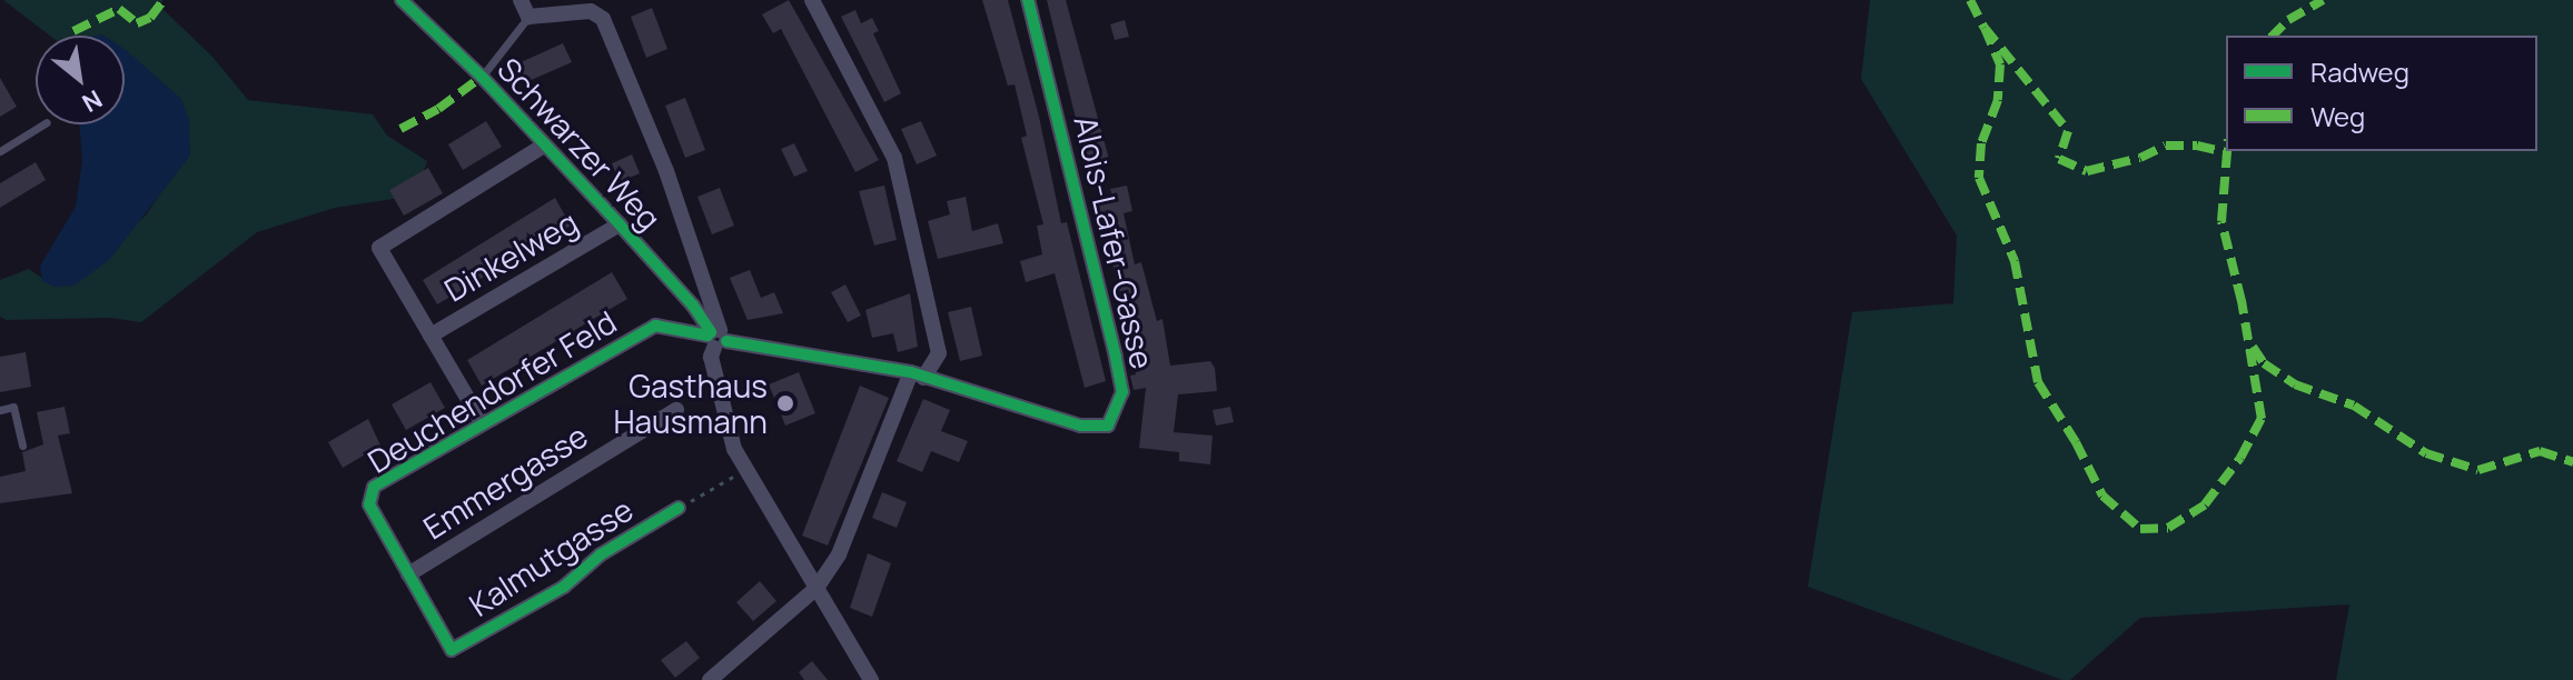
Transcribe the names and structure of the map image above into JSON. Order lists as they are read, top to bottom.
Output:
{
  "streets": {
    "street": [
      "Schwarzer Weg",
      "Alois-Lafer-Gasse",
      "Dinkelweg",
      "Deuchendorfer Feld",
      "Emmergasse",
      "Kalmutgasse"
    ]
  },
  "crossings": [
    ["Schwarzer Weg", "Alois-Lafer-Gasse"],
    ["Schwarzer Weg", "Dinkelweg"],
    ["Schwarzer Weg", "Deuchendorfer Feld"],
    ["Alois-Lafer-Gasse", "Deuchendorfer Feld"],
    ["Deuchendorfer Feld", "Emmergasse"],
    ["Deuchendorfer Feld", "Kalmutgasse"]
  ],
  "places": ["Gasthaus Hausmann"],
  "legend": ["Radweg", "Weg"],
  "north": "bottom right"
}
